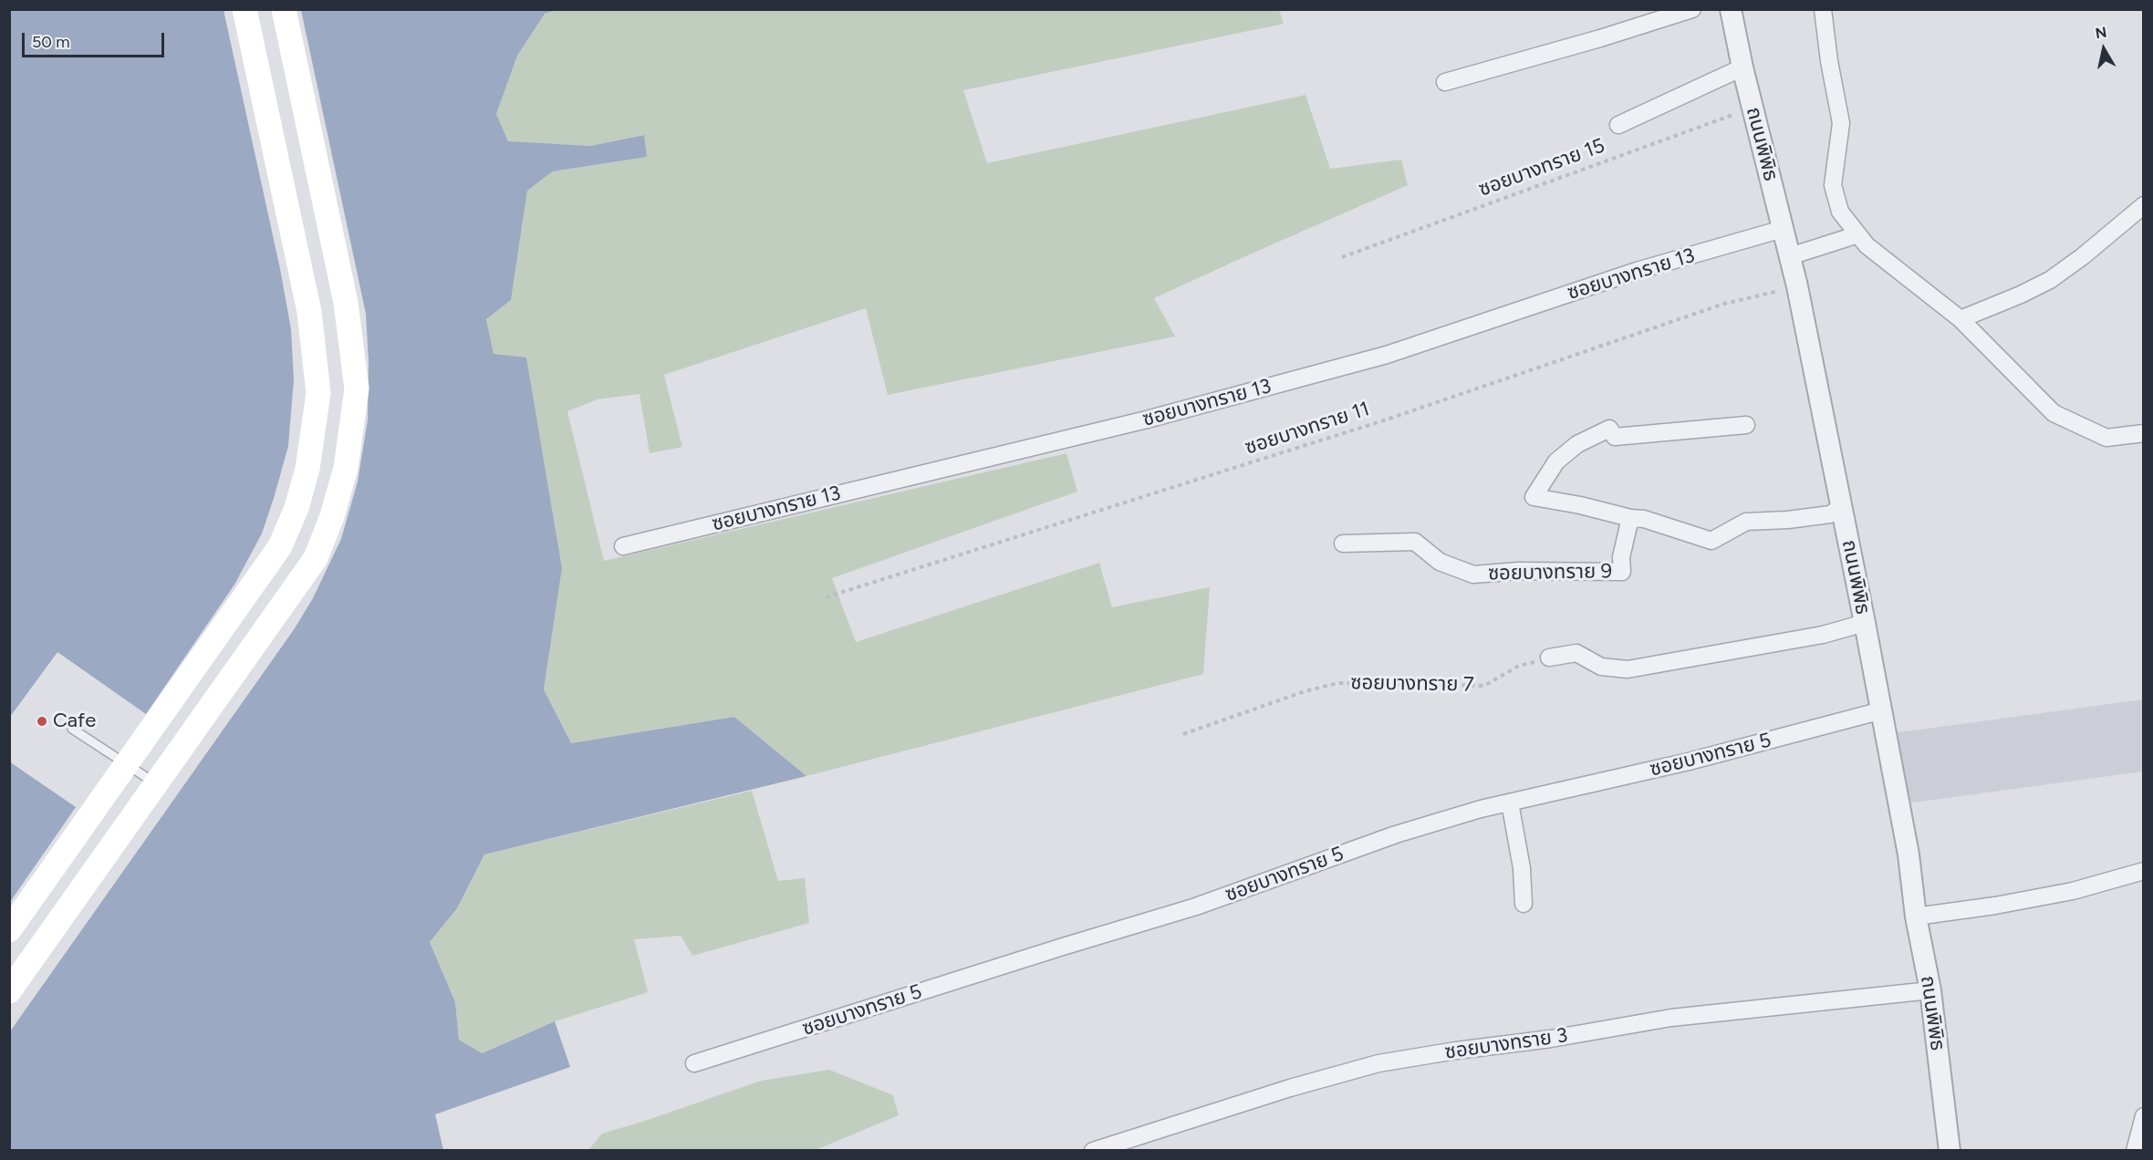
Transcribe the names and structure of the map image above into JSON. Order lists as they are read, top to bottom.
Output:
{
  "streets": {
    "street": [
      "ถนนพิพิธ",
      "ซอยบางทราย 13",
      "ซอยบางทราย 9",
      "ซอยบางทราย 5",
      "ซอยบางทราย 3"
    ],
    "path": ["ซอยบางทราย 15", "ซอยบางทราย 11", "ซอยบางทราย 7"]
  },
  "crossings": [
    ["ถนนพิพิธ", "ซอยบางทราย 15"],
    ["ถนนพิพิธ", "ซอยบางทราย 13"],
    ["ถนนพิพิธ", "ซอยบางทราย 11"],
    ["ถนนพิพิธ", "ซอยบางทราย 5"],
    ["ถนนพิพิธ", "ซอยบางทราย 3"]
  ],
  "places": ["Cafe"],
  "scale_bar": "50 m",
  "north": "top"
}
